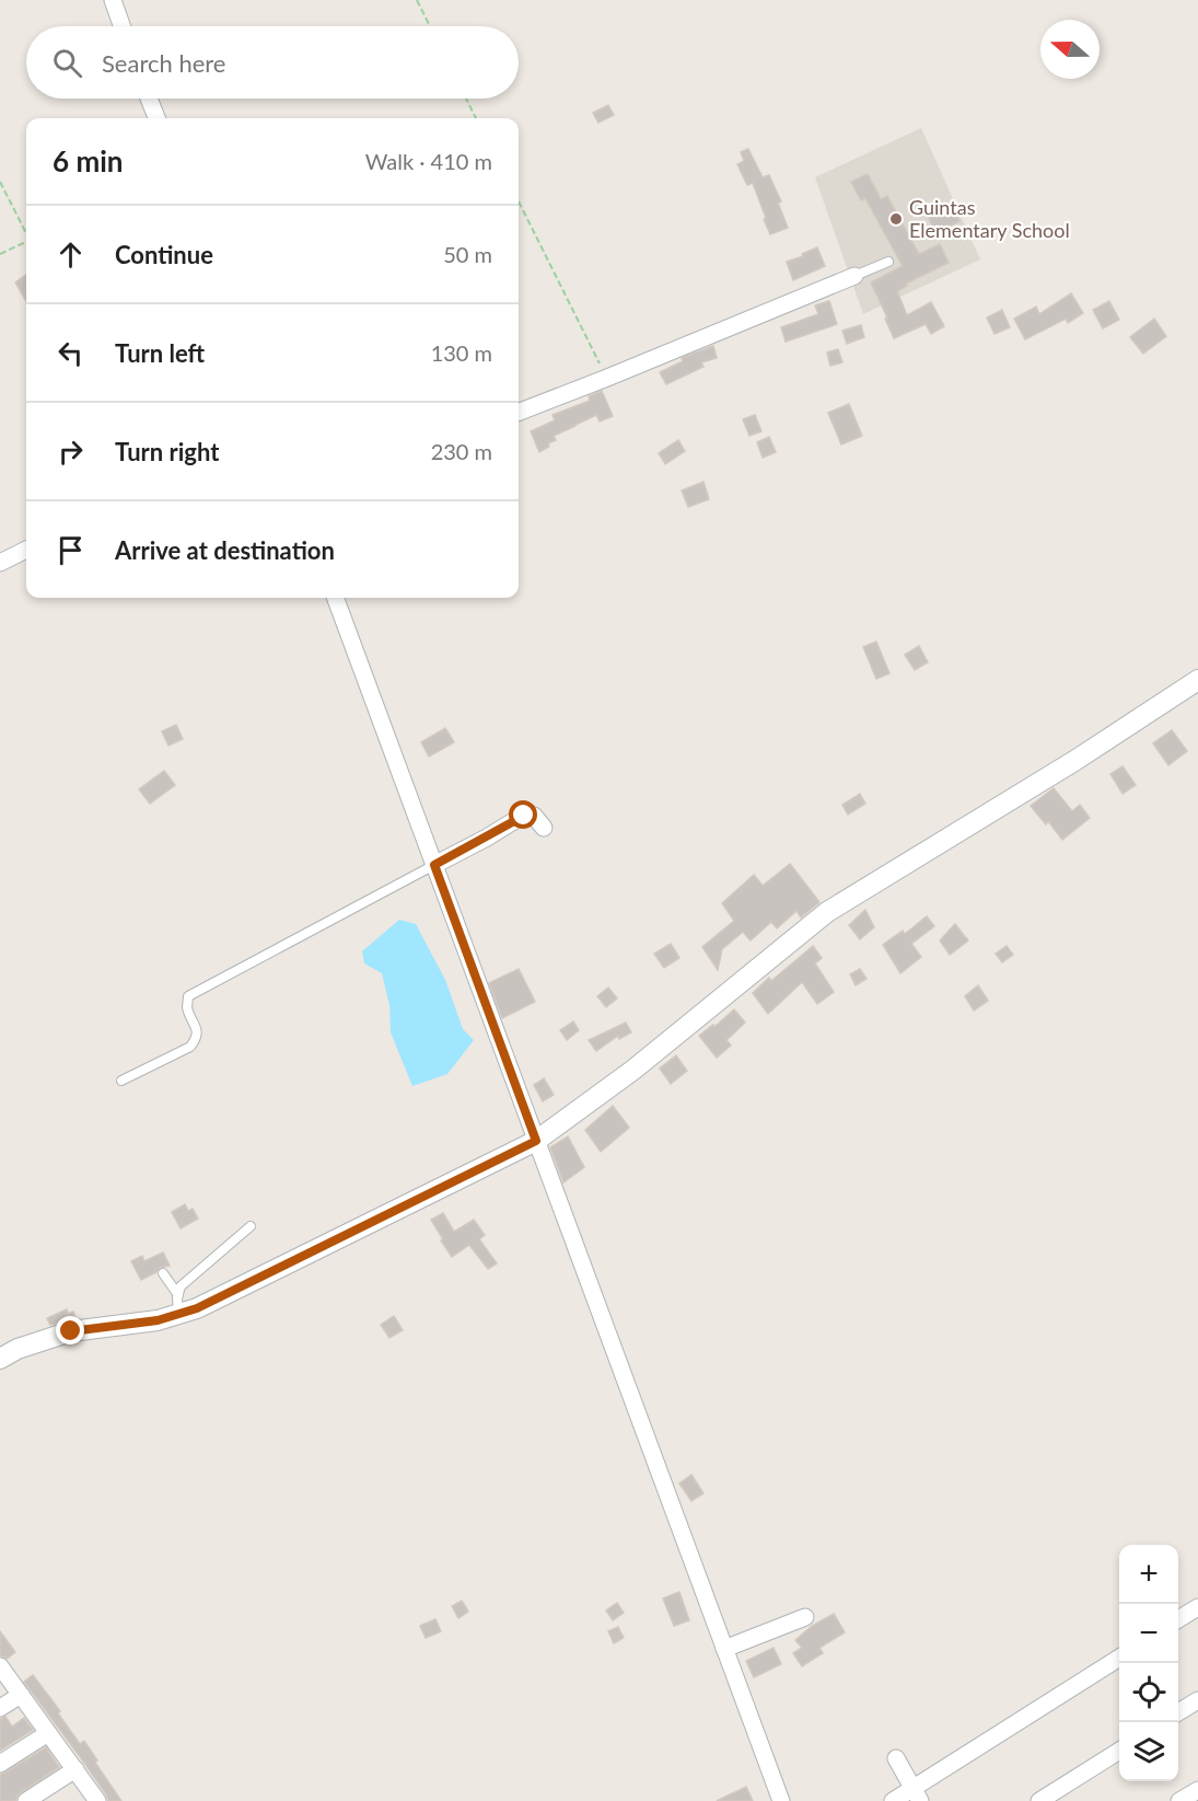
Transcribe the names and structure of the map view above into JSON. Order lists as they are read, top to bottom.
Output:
{
  "places": ["Guintas Elementary School"],
  "north": "left",
  "page": {
    "search": "Search here",
    "heading": ["6 min", "Walk · 410 m"],
    "list": [
      ["Continue", "50 m"],
      ["Turn left", "130 m"],
      ["Turn right", "230 m"],
      "Arrive at destination"
    ],
    "map_buttons": ["+", "−"]
  }
}
